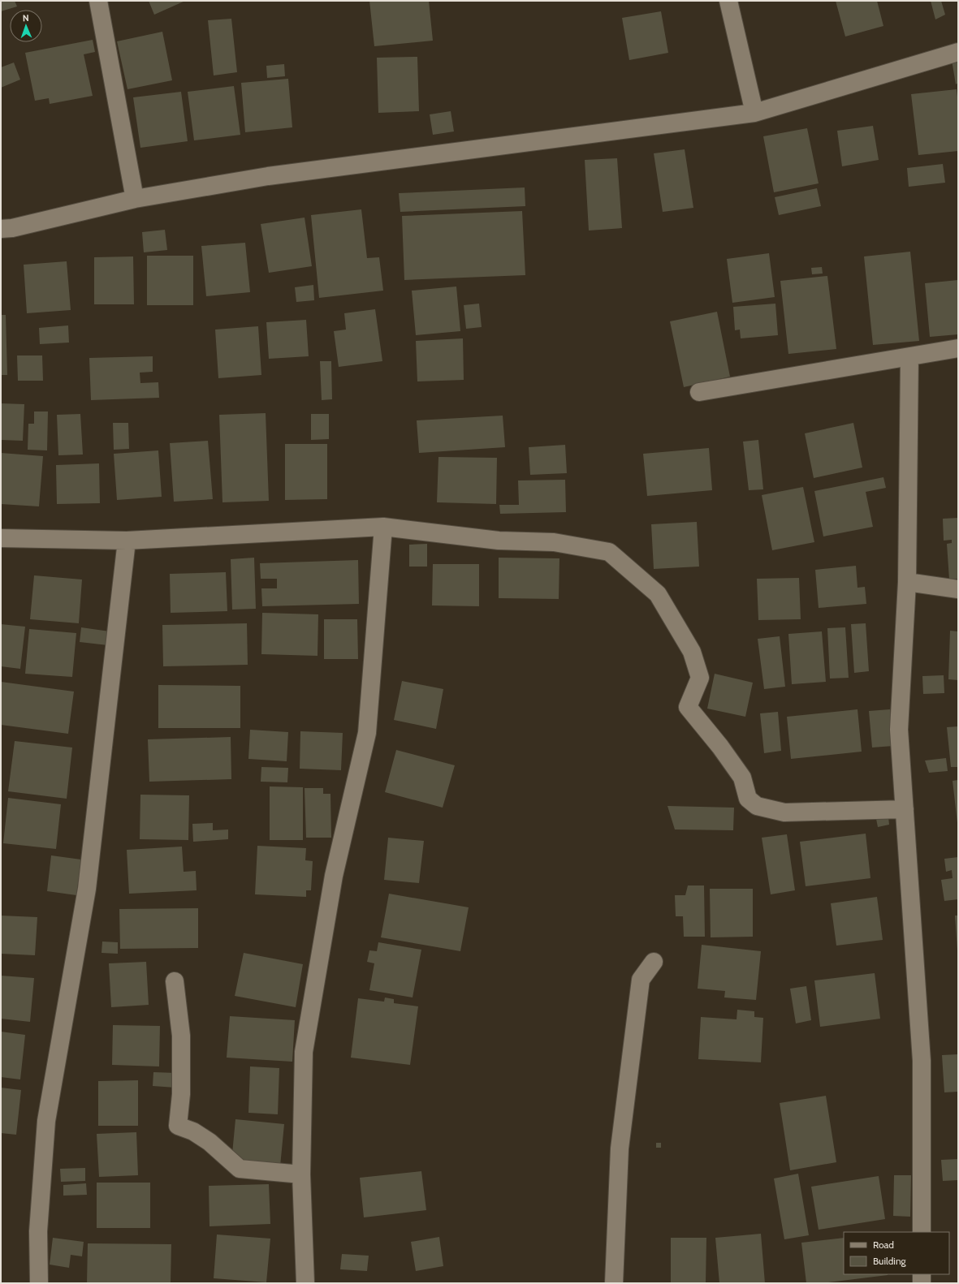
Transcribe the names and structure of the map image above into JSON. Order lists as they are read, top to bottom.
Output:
{
  "legend": ["Road", "Building"],
  "north": "top"
}
